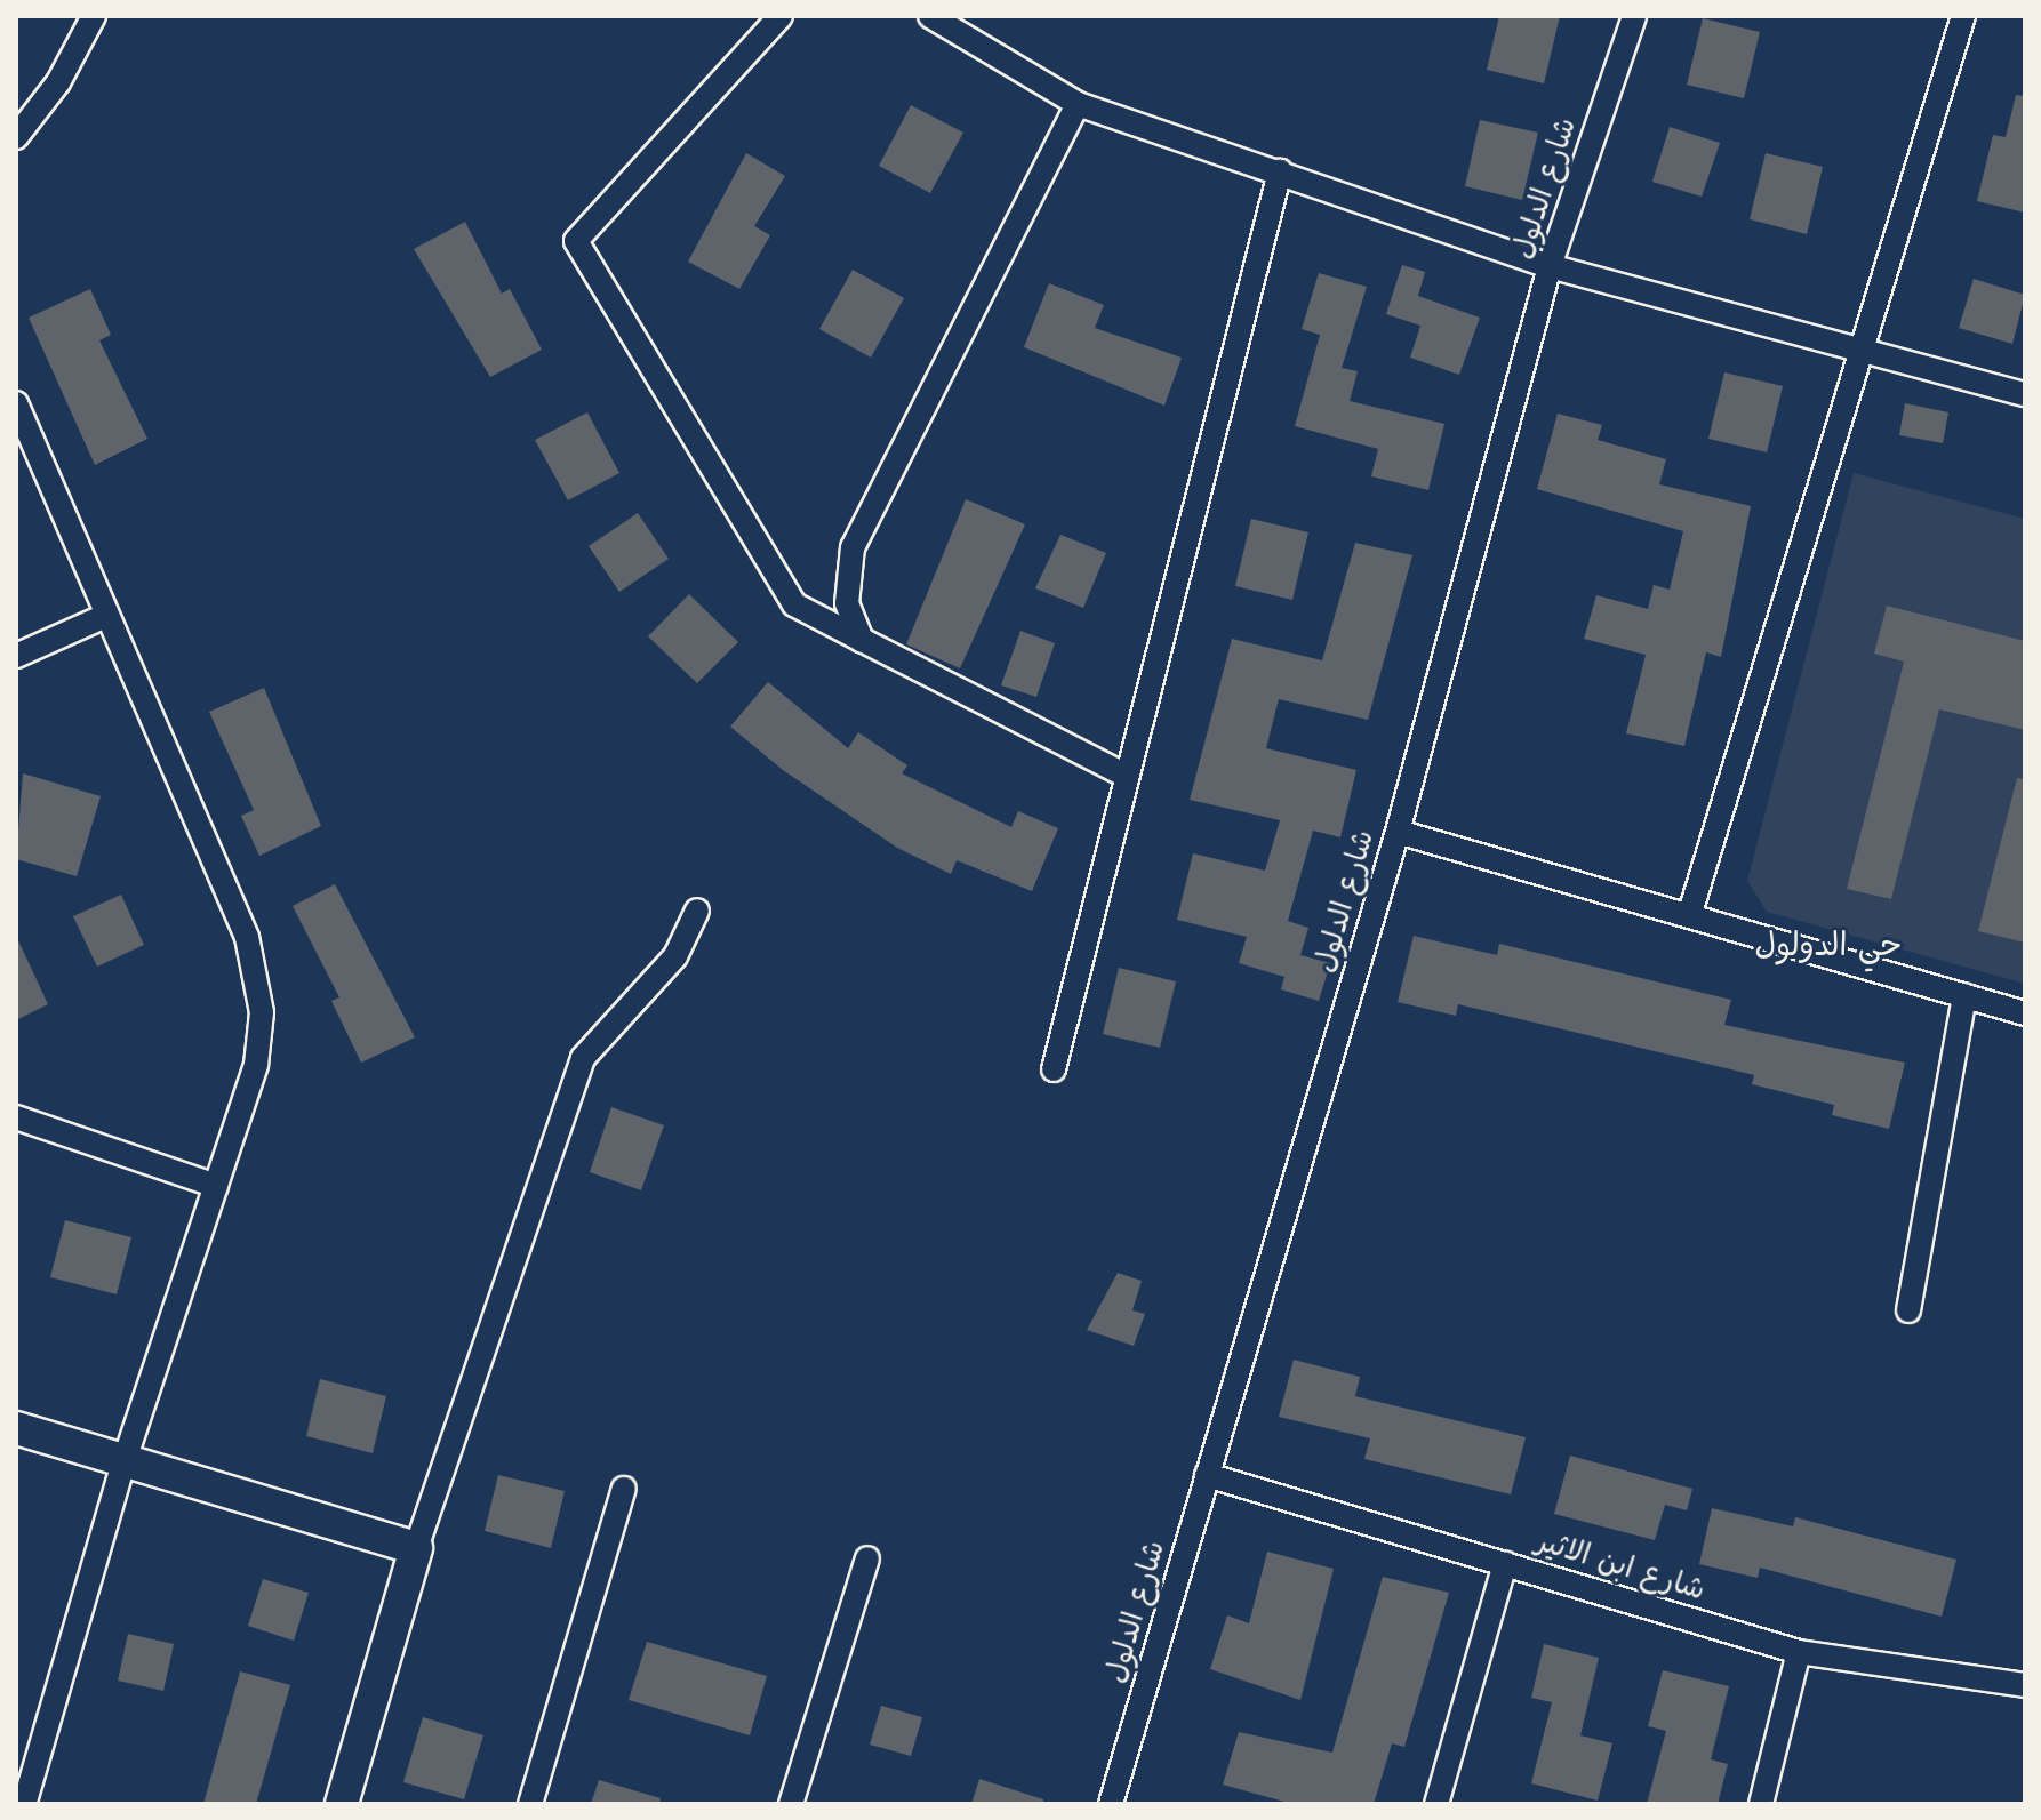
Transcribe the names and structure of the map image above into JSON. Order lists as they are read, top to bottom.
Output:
{
  "streets": {
    "street": ["شارع الدلول", "شارع ابن الاثير"]
  },
  "crossings": [
    ["شارع الدلول", "شارع ابن الاثير"]
  ],
  "districts": ["حي الدولول"]
}
